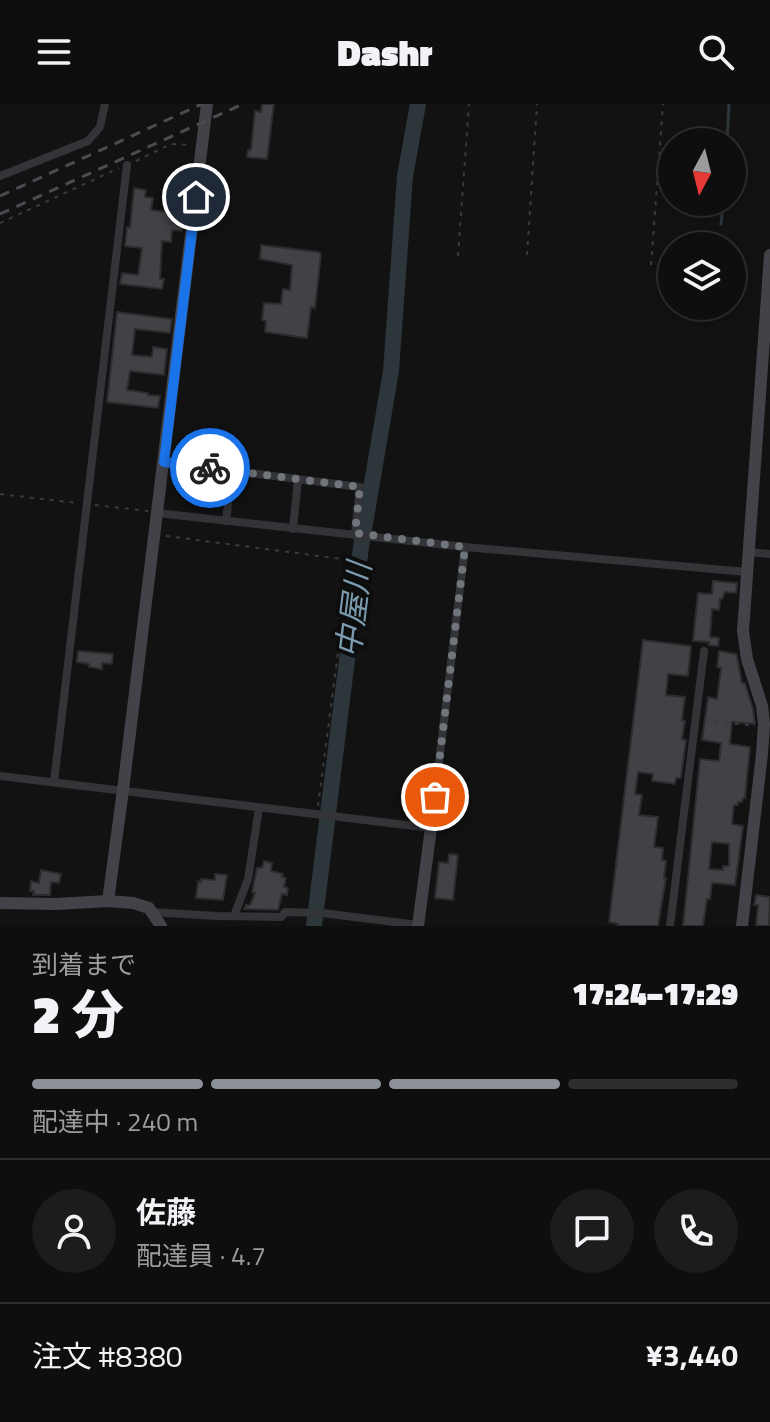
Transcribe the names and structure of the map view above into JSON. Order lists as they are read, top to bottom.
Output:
{
  "water": ["中屋川"],
  "north": "bottom",
  "page": {
    "header": "Dashr",
    "heading": ["2 分", "到着まで", "17:24–17:29"],
    "panel": [
      "佐藤",
      "配達員 · 4.7",
      "注文 #8380",
      "¥3,440"
    ],
    "bar": "配達中 · 240 m"
  }
}
